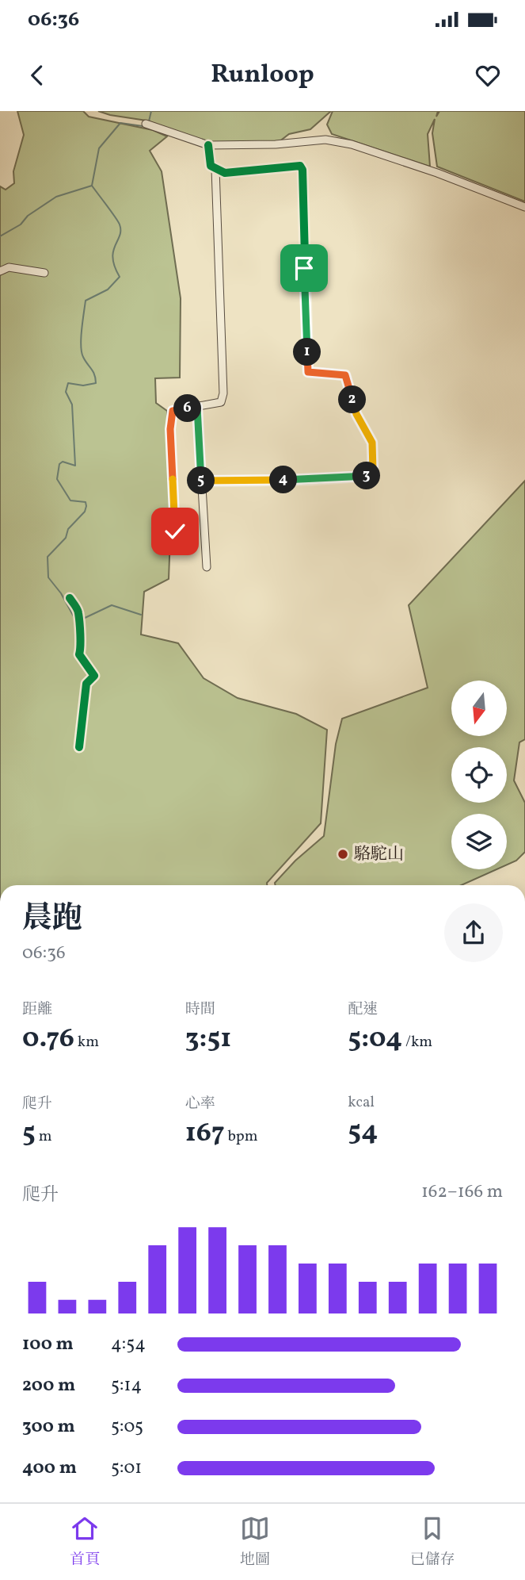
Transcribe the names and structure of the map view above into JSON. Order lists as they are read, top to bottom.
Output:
{
  "places": ["駱駝山"],
  "north": "bottom",
  "page": {
    "status": "06:36",
    "header": "Runloop",
    "pins": [
      "1",
      "2",
      "6",
      "3",
      "4",
      "5"
    ],
    "heading": ["晨跑", "06:36"],
    "stats": [
      ["距離", "0.76 km"],
      ["時間", "3:51"],
      ["配速", "5:04 /km"],
      ["爬升", "5 m"],
      ["心率", "167 bpm"],
      ["kcal", "54"]
    ],
    "chart": ["爬升", "162–166 m"],
    "list": [
      {
        "name": "100 m",
        "note": "4:54"
      },
      {
        "name": "200 m",
        "note": "5:14"
      },
      {
        "name": "300 m",
        "note": "5:05"
      },
      {
        "name": "400 m",
        "note": "5:01"
      }
    ],
    "tabs": ["首頁", "地圖", "已儲存"]
  }
}
